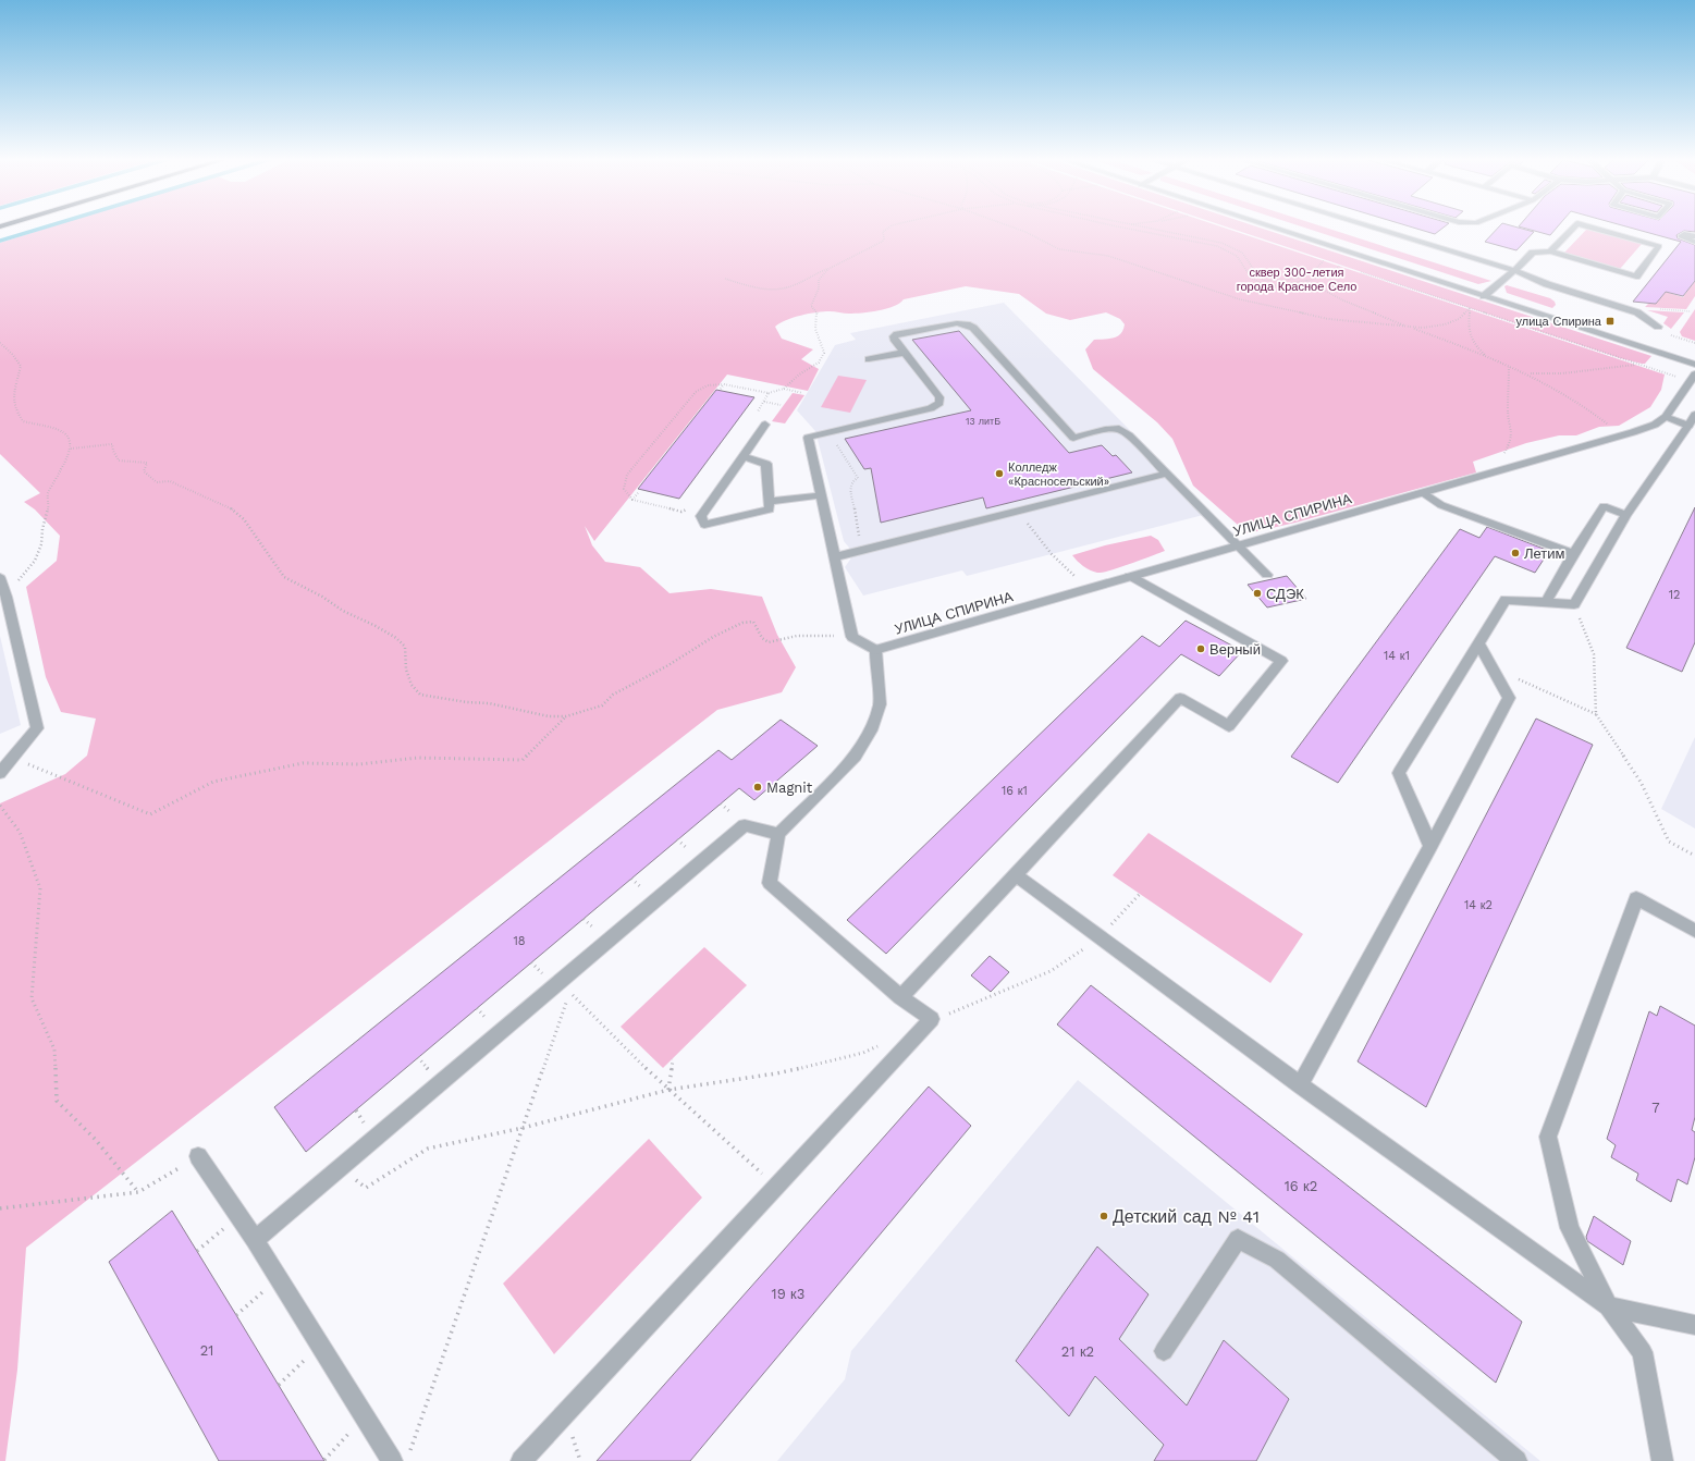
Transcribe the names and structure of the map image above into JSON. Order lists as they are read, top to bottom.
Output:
{
  "streets": {
    "street": ["УЛИЦА СПИРИНА"]
  },
  "parks": ["сквер 300-летия города Красное Село"],
  "places": {
    "transit": ["улица Спирина"],
    "other": [
      "Колледж «Красносельский»",
      "Летим",
      "СДЭК",
      "Верный",
      "Magnit",
      "Детский сад № 41"
    ]
  },
  "house_numbers": [
    "13 литБ",
    "12",
    "14 к1",
    "16 к1",
    "14 к2",
    "18",
    "7",
    "16 к2",
    "19 к3",
    "21",
    "21 к2"
  ]
}
